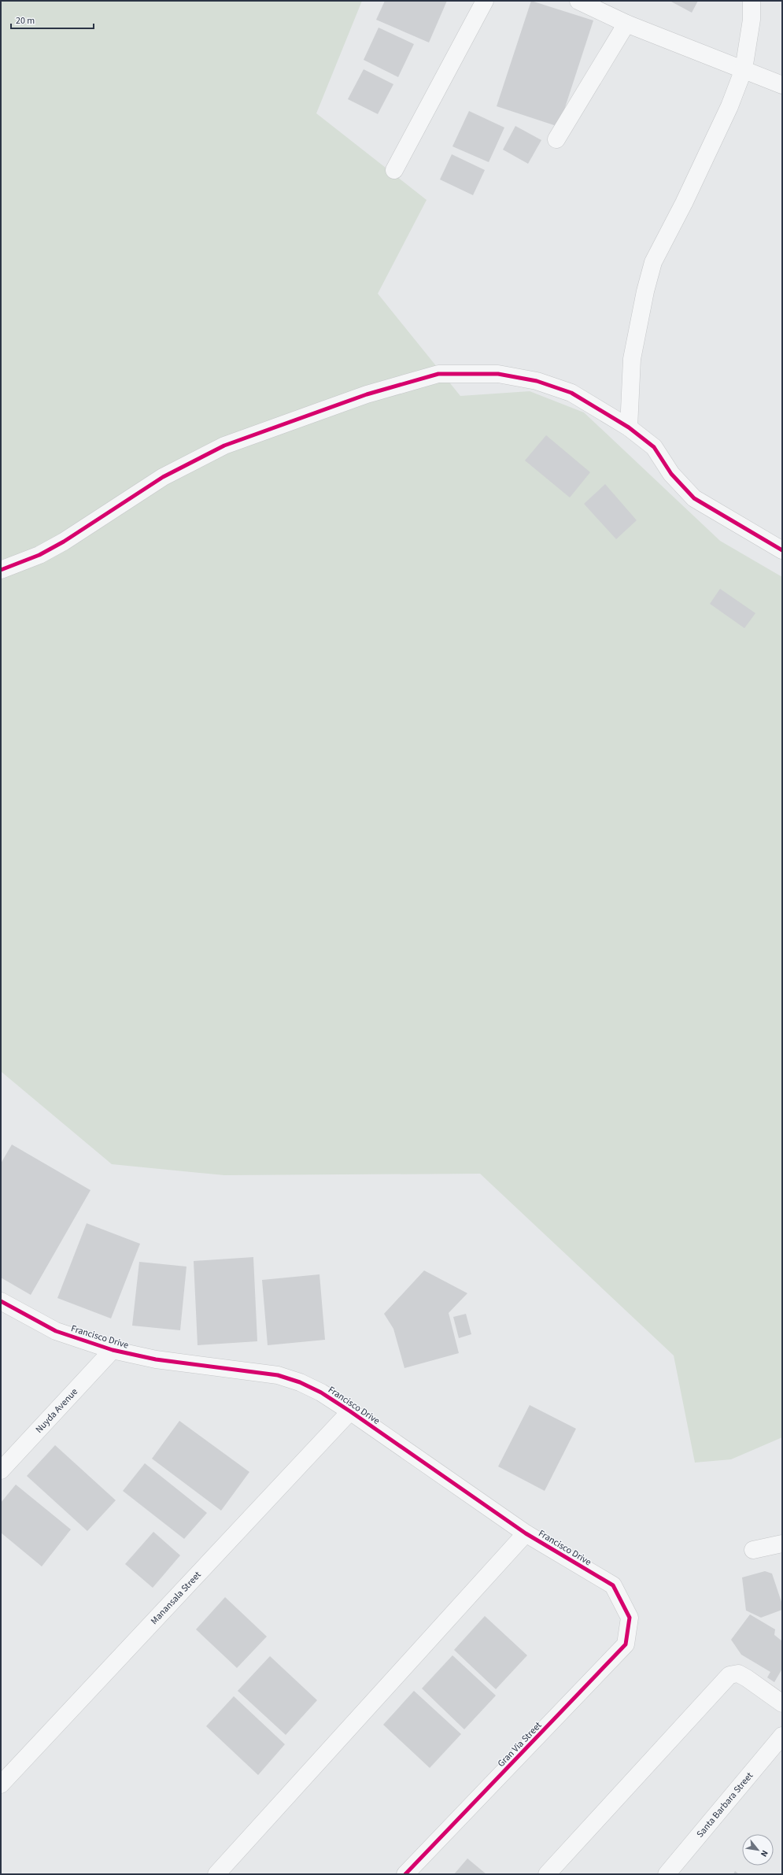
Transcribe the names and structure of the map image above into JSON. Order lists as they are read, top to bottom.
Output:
{
  "streets": {
    "street": [
      "Francisco Drive",
      "Nuyda Avenue",
      "Manansala Street",
      "Gran Via Street",
      "Santa Barbara Street"
    ]
  },
  "crossings": [
    ["Francisco Drive", "Nuyda Avenue"],
    ["Francisco Drive", "Manansala Street"],
    ["Francisco Drive", "Gran Via Street"]
  ],
  "scale_bar": "20 m",
  "north": "bottom right"
}
